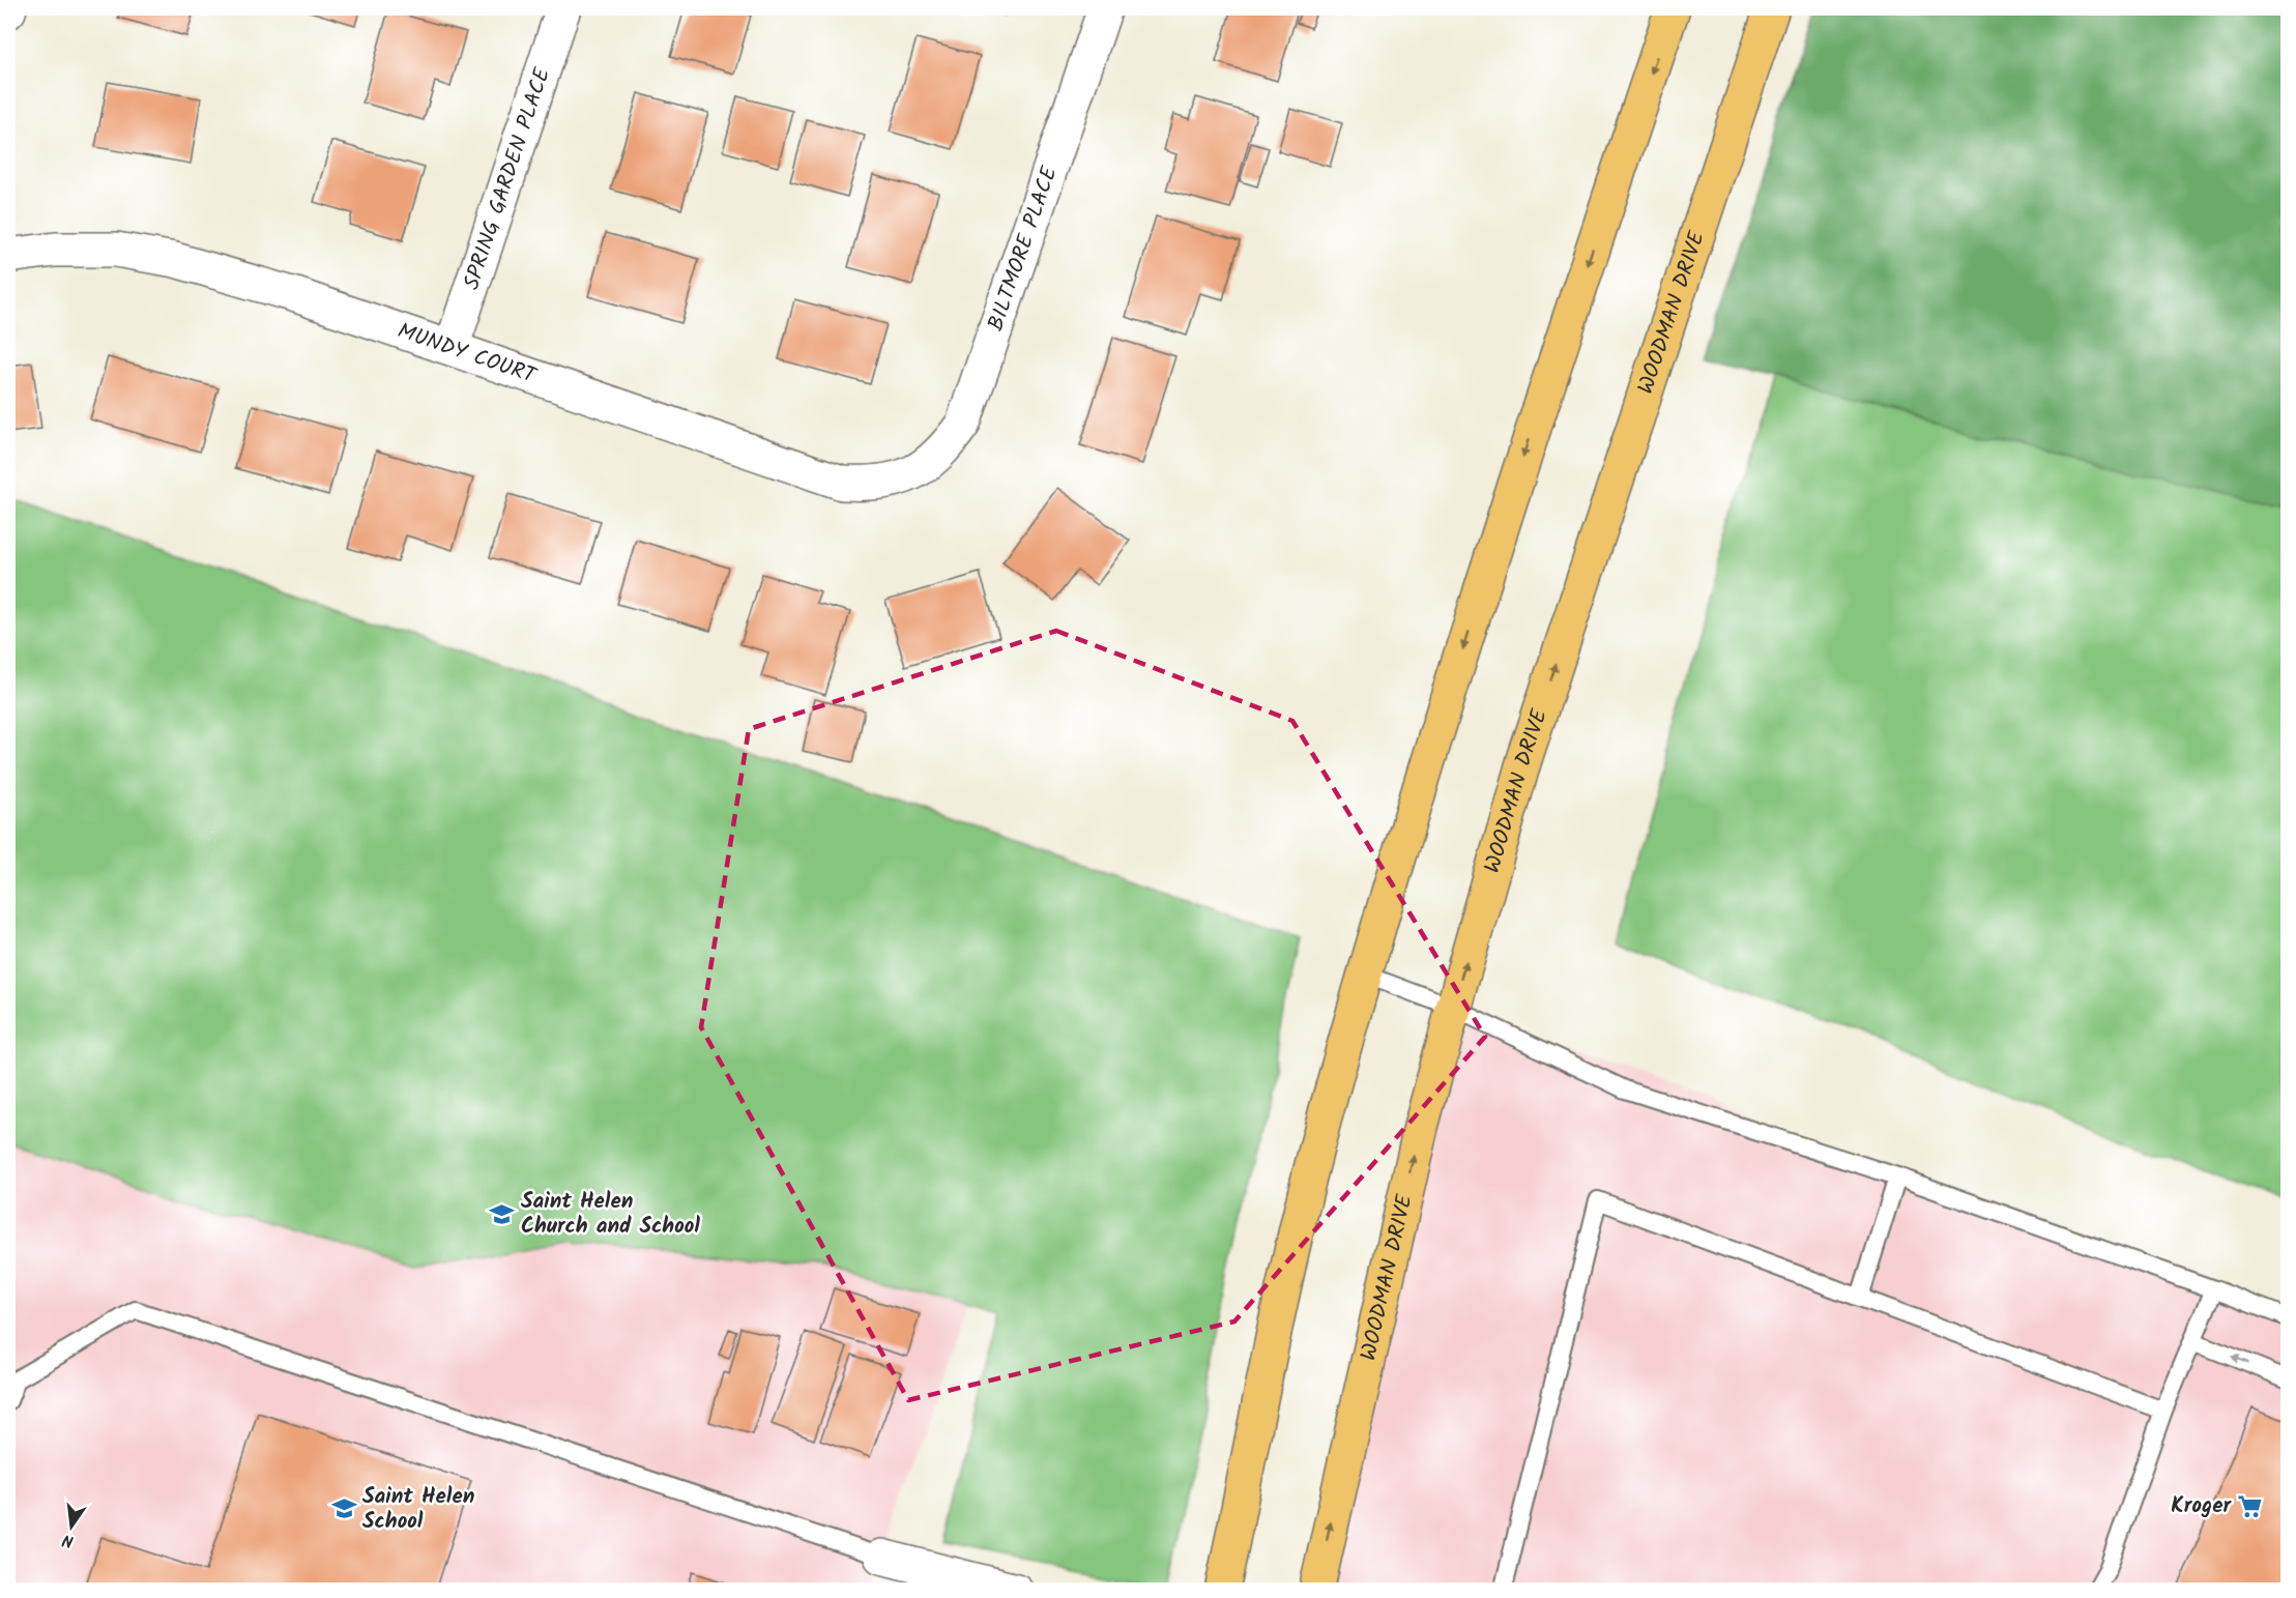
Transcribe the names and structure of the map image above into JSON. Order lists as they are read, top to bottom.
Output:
{
  "streets": {
    "main road": ["WOODMAN DRIVE"],
    "street": ["SPRING GARDEN PLACE", "BILTMORE PLACE", "MUNDY COURT"]
  },
  "crossings": [
    ["SPRING GARDEN PLACE", "MUNDY COURT"],
    ["BILTMORE PLACE", "MUNDY COURT"]
  ],
  "places": {
    "school or university": ["Saint Helen Church and School", "Saint Helen School"],
    "supermarket": ["Kroger"]
  },
  "north": "bottom"
}
